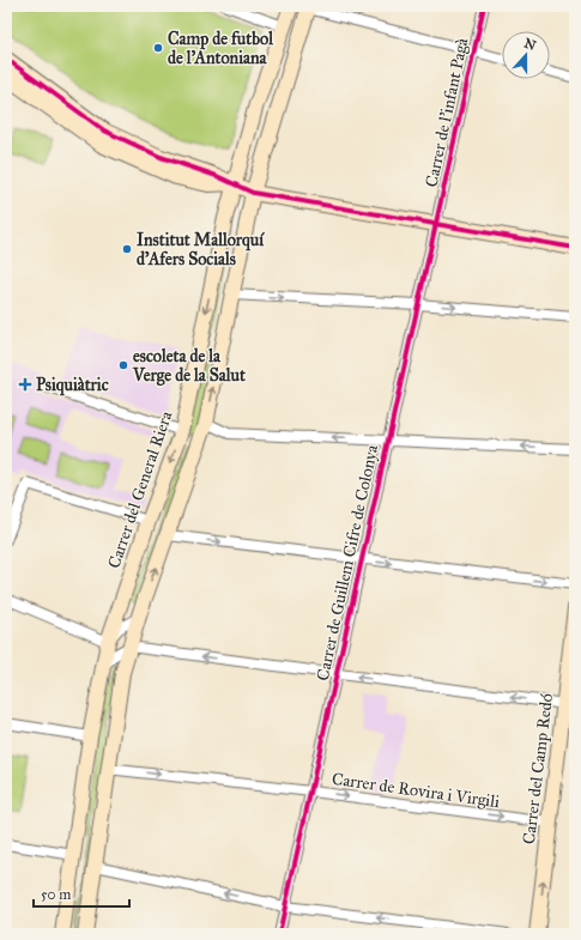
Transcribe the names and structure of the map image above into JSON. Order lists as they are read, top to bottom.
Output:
{
  "streets": {
    "main road": ["Carrer del General Riera", "Carrer del Camp Redó"],
    "street": ["Carrer de l'infant Pagà", "Carrer de Guillem Cifre de Colonya", "Carrer de Rovira i Virgili"]
  },
  "crossings": [
    ["Carrer de l'infant Pagà", "Carrer de Guillem Cifre de Colonya"],
    ["Carrer de Guillem Cifre de Colonya", "Carrer de Rovira i Virgili"],
    ["Carrer del Camp Redó", "Carrer de Rovira i Virgili"]
  ],
  "one_way": ["Carrer de Rovira i Virgili"],
  "places": {
    "other": ["Camp de futbol de l’Antoniana", "Institut Mallorquí d'Afers Socials", "escoleta de la Verge de la Salut"],
    "health": ["Psiquiàtric"]
  },
  "scale_bar": "50 m",
  "north": "top"
}
